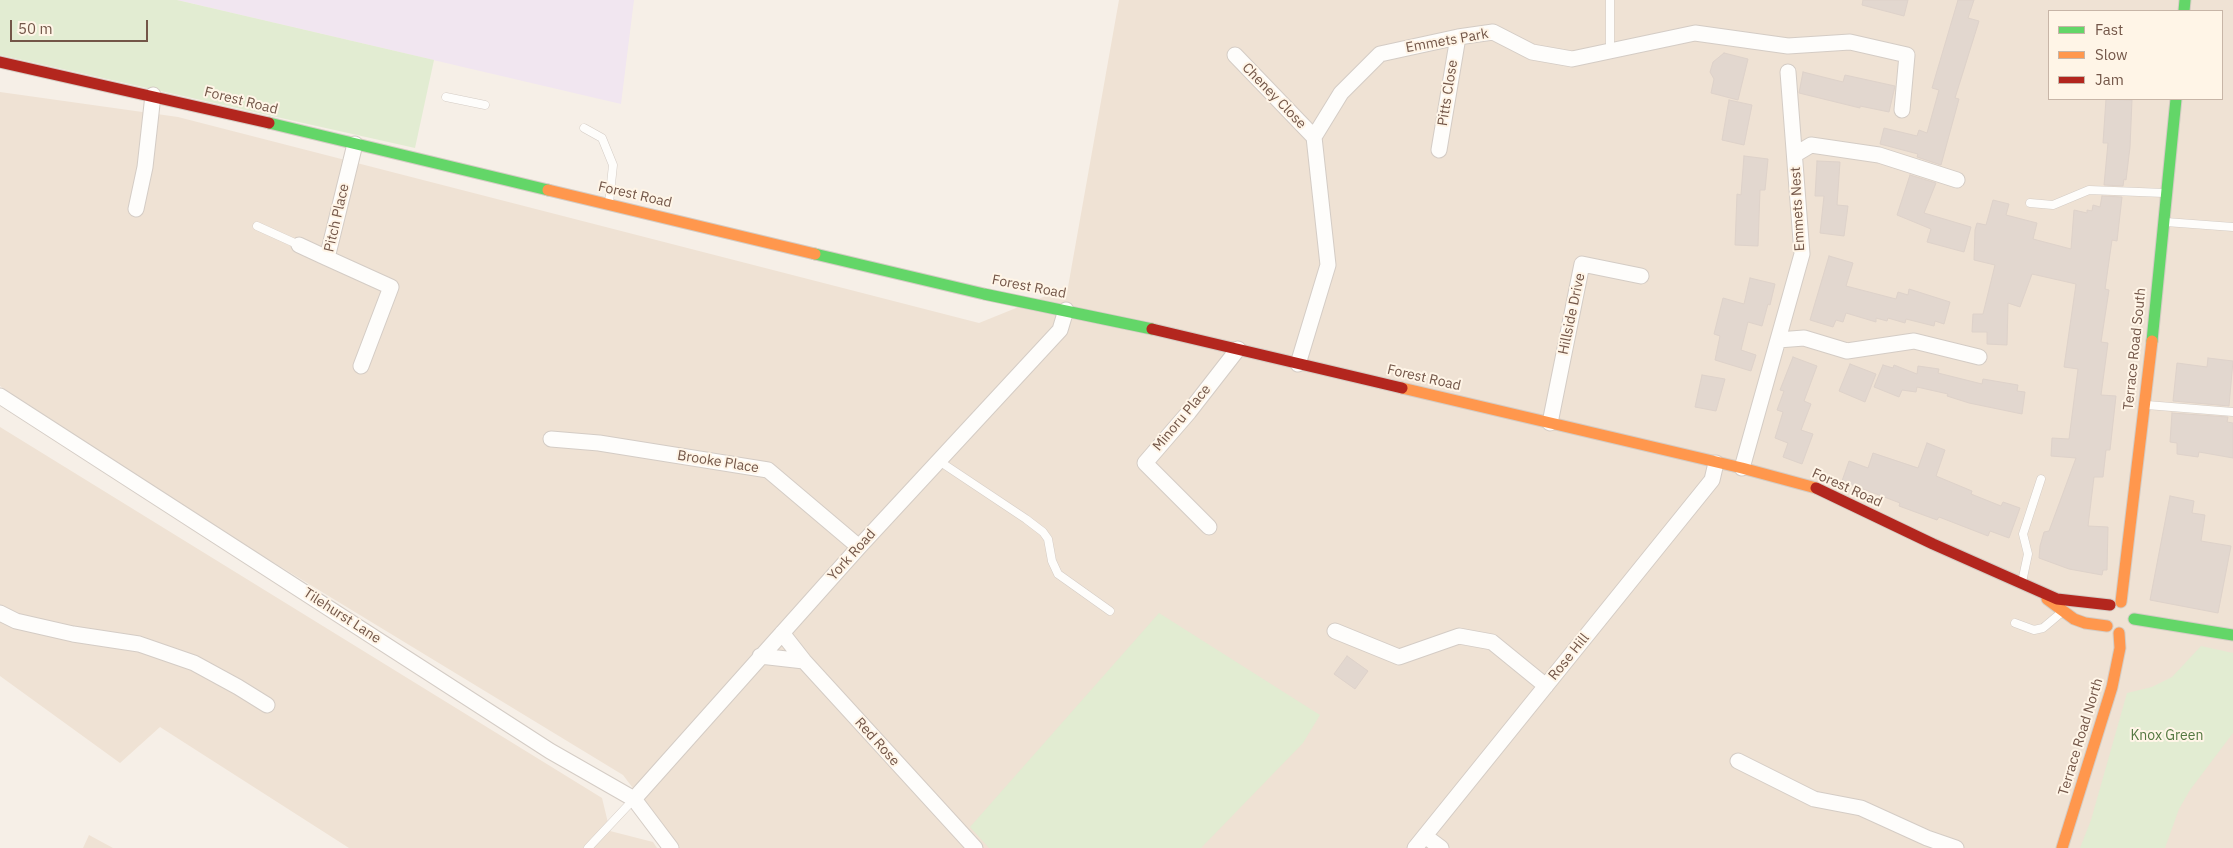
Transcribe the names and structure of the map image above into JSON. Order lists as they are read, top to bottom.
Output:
{
  "streets": {
    "main road": ["Forest Road", "Terrace Road South", "Terrace Road North"],
    "street": [
      "Emmets Park",
      "Pitts Close",
      "Cheney Close",
      "Emmets Nest",
      "Pitch Place",
      "Hillside Drive",
      "Minoru Place",
      "Brooke Place",
      "York Road",
      "Tilehurst Lane",
      "Rose Hill",
      "Red Rose"
    ]
  },
  "crossings": [
    ["Emmets Park", "Pitts Close"],
    ["Emmets Park", "Cheney Close"],
    ["Forest Road", "Emmets Nest"],
    ["Forest Road", "Pitch Place"],
    ["Forest Road", "Hillside Drive"],
    ["Forest Road", "Terrace Road South"],
    ["Forest Road", "Minoru Place"],
    ["Forest Road", "York Road"],
    ["Forest Road", "Rose Hill"],
    ["Forest Road", "Terrace Road North"],
    ["Terrace Road South", "Terrace Road North"],
    ["Brooke Place", "York Road"],
    ["York Road", "Tilehurst Lane"],
    ["York Road", "Red Rose"]
  ],
  "parks": ["Knox Green"],
  "legend": ["Fast", "Slow", "Jam"],
  "scale_bar": "50 m"
}
